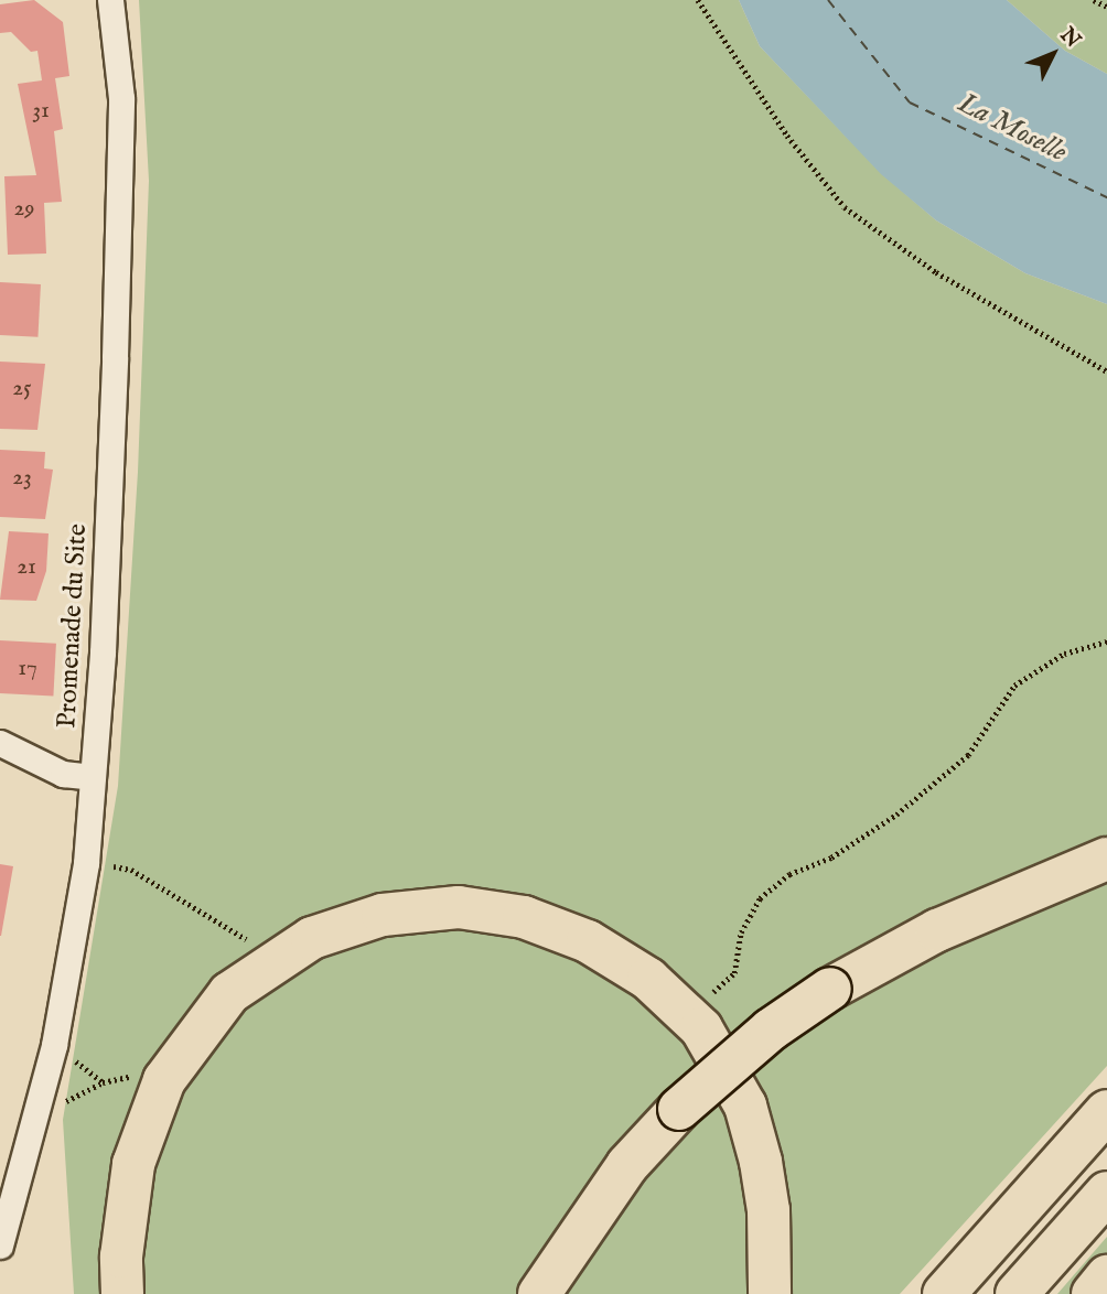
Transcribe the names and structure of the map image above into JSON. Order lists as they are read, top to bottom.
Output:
{
  "streets": {
    "street": ["Promenade du Site"]
  },
  "water": ["La Moselle"],
  "house_numbers": [
    "31",
    "29",
    "25",
    "23",
    "21",
    "17"
  ],
  "north": "top right"
}
